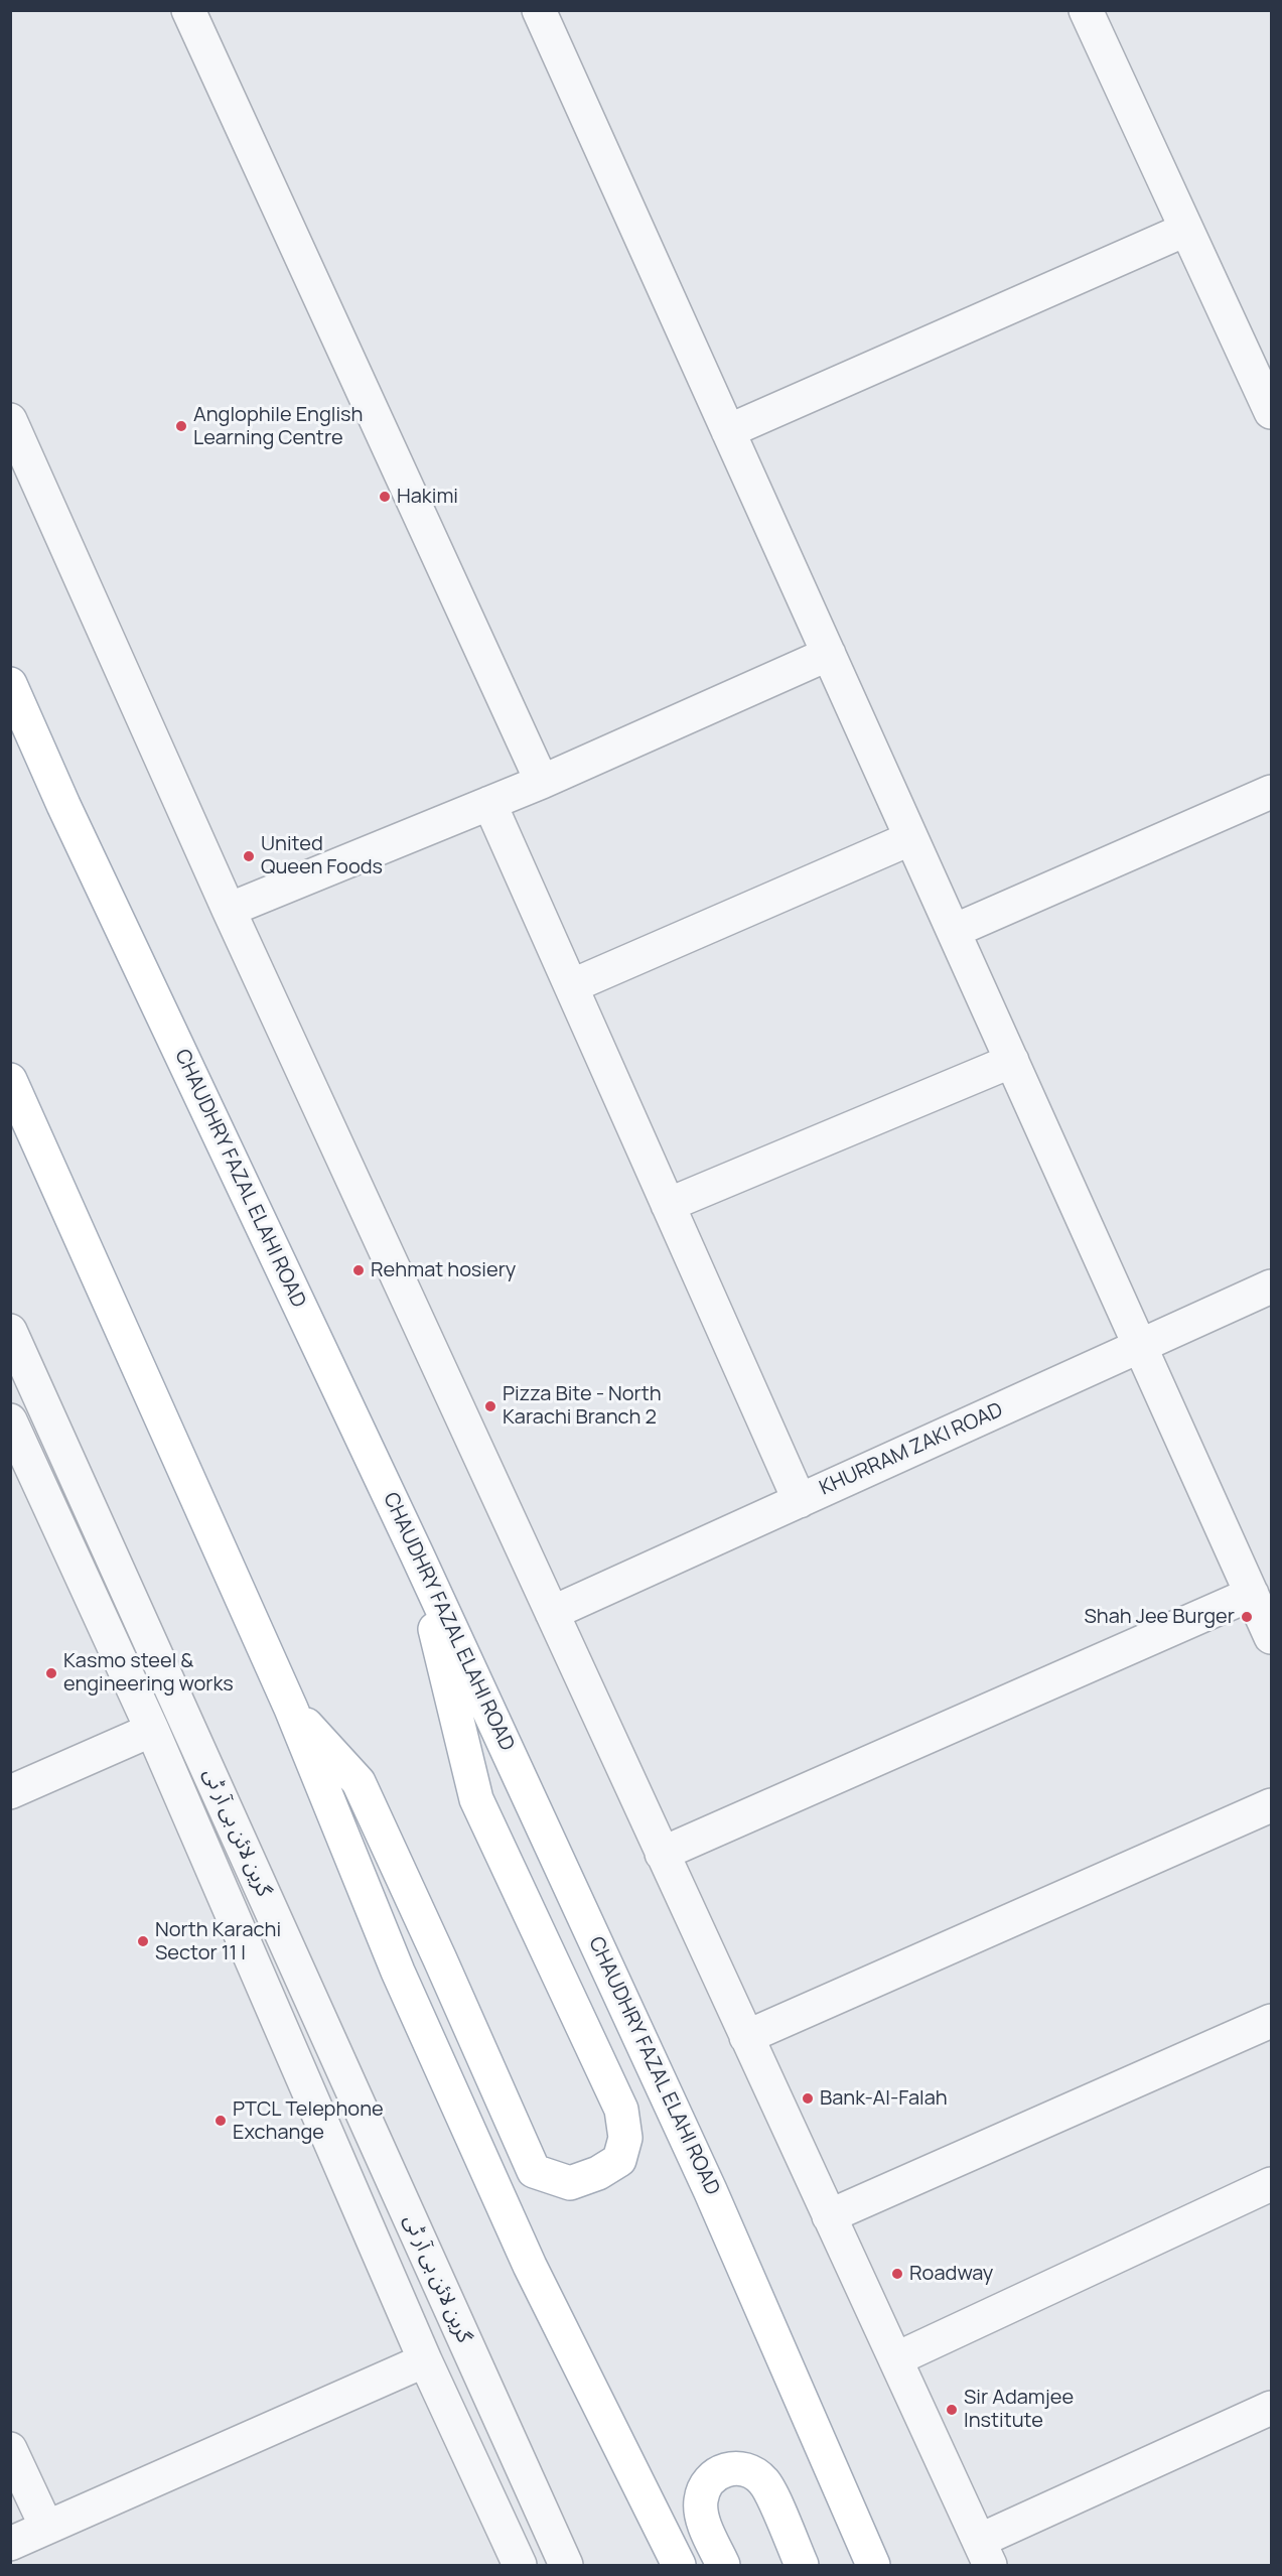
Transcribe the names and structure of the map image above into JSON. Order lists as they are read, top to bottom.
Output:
{
  "streets": {
    "main road": ["CHAUDHRY FAZAL ELAHI ROAD"],
    "street": ["KHURRAM ZAKI ROAD", "گرین لائن بی آر ٹی"]
  },
  "places": [
    "Anglophile English Learning Centre",
    "Hakimi",
    "United Queen Foods",
    "Rehmat hosiery",
    "Pizza Bite - North Karachi Branch 2",
    "Shah Jee Burger",
    "Kasmo steel & engineering works",
    "North Karachi Sector 11 I",
    "Bank-Al-Falah",
    "PTCL Telephone Exchange",
    "Roadway",
    "Sir Adamjee Institute"
  ]
}
